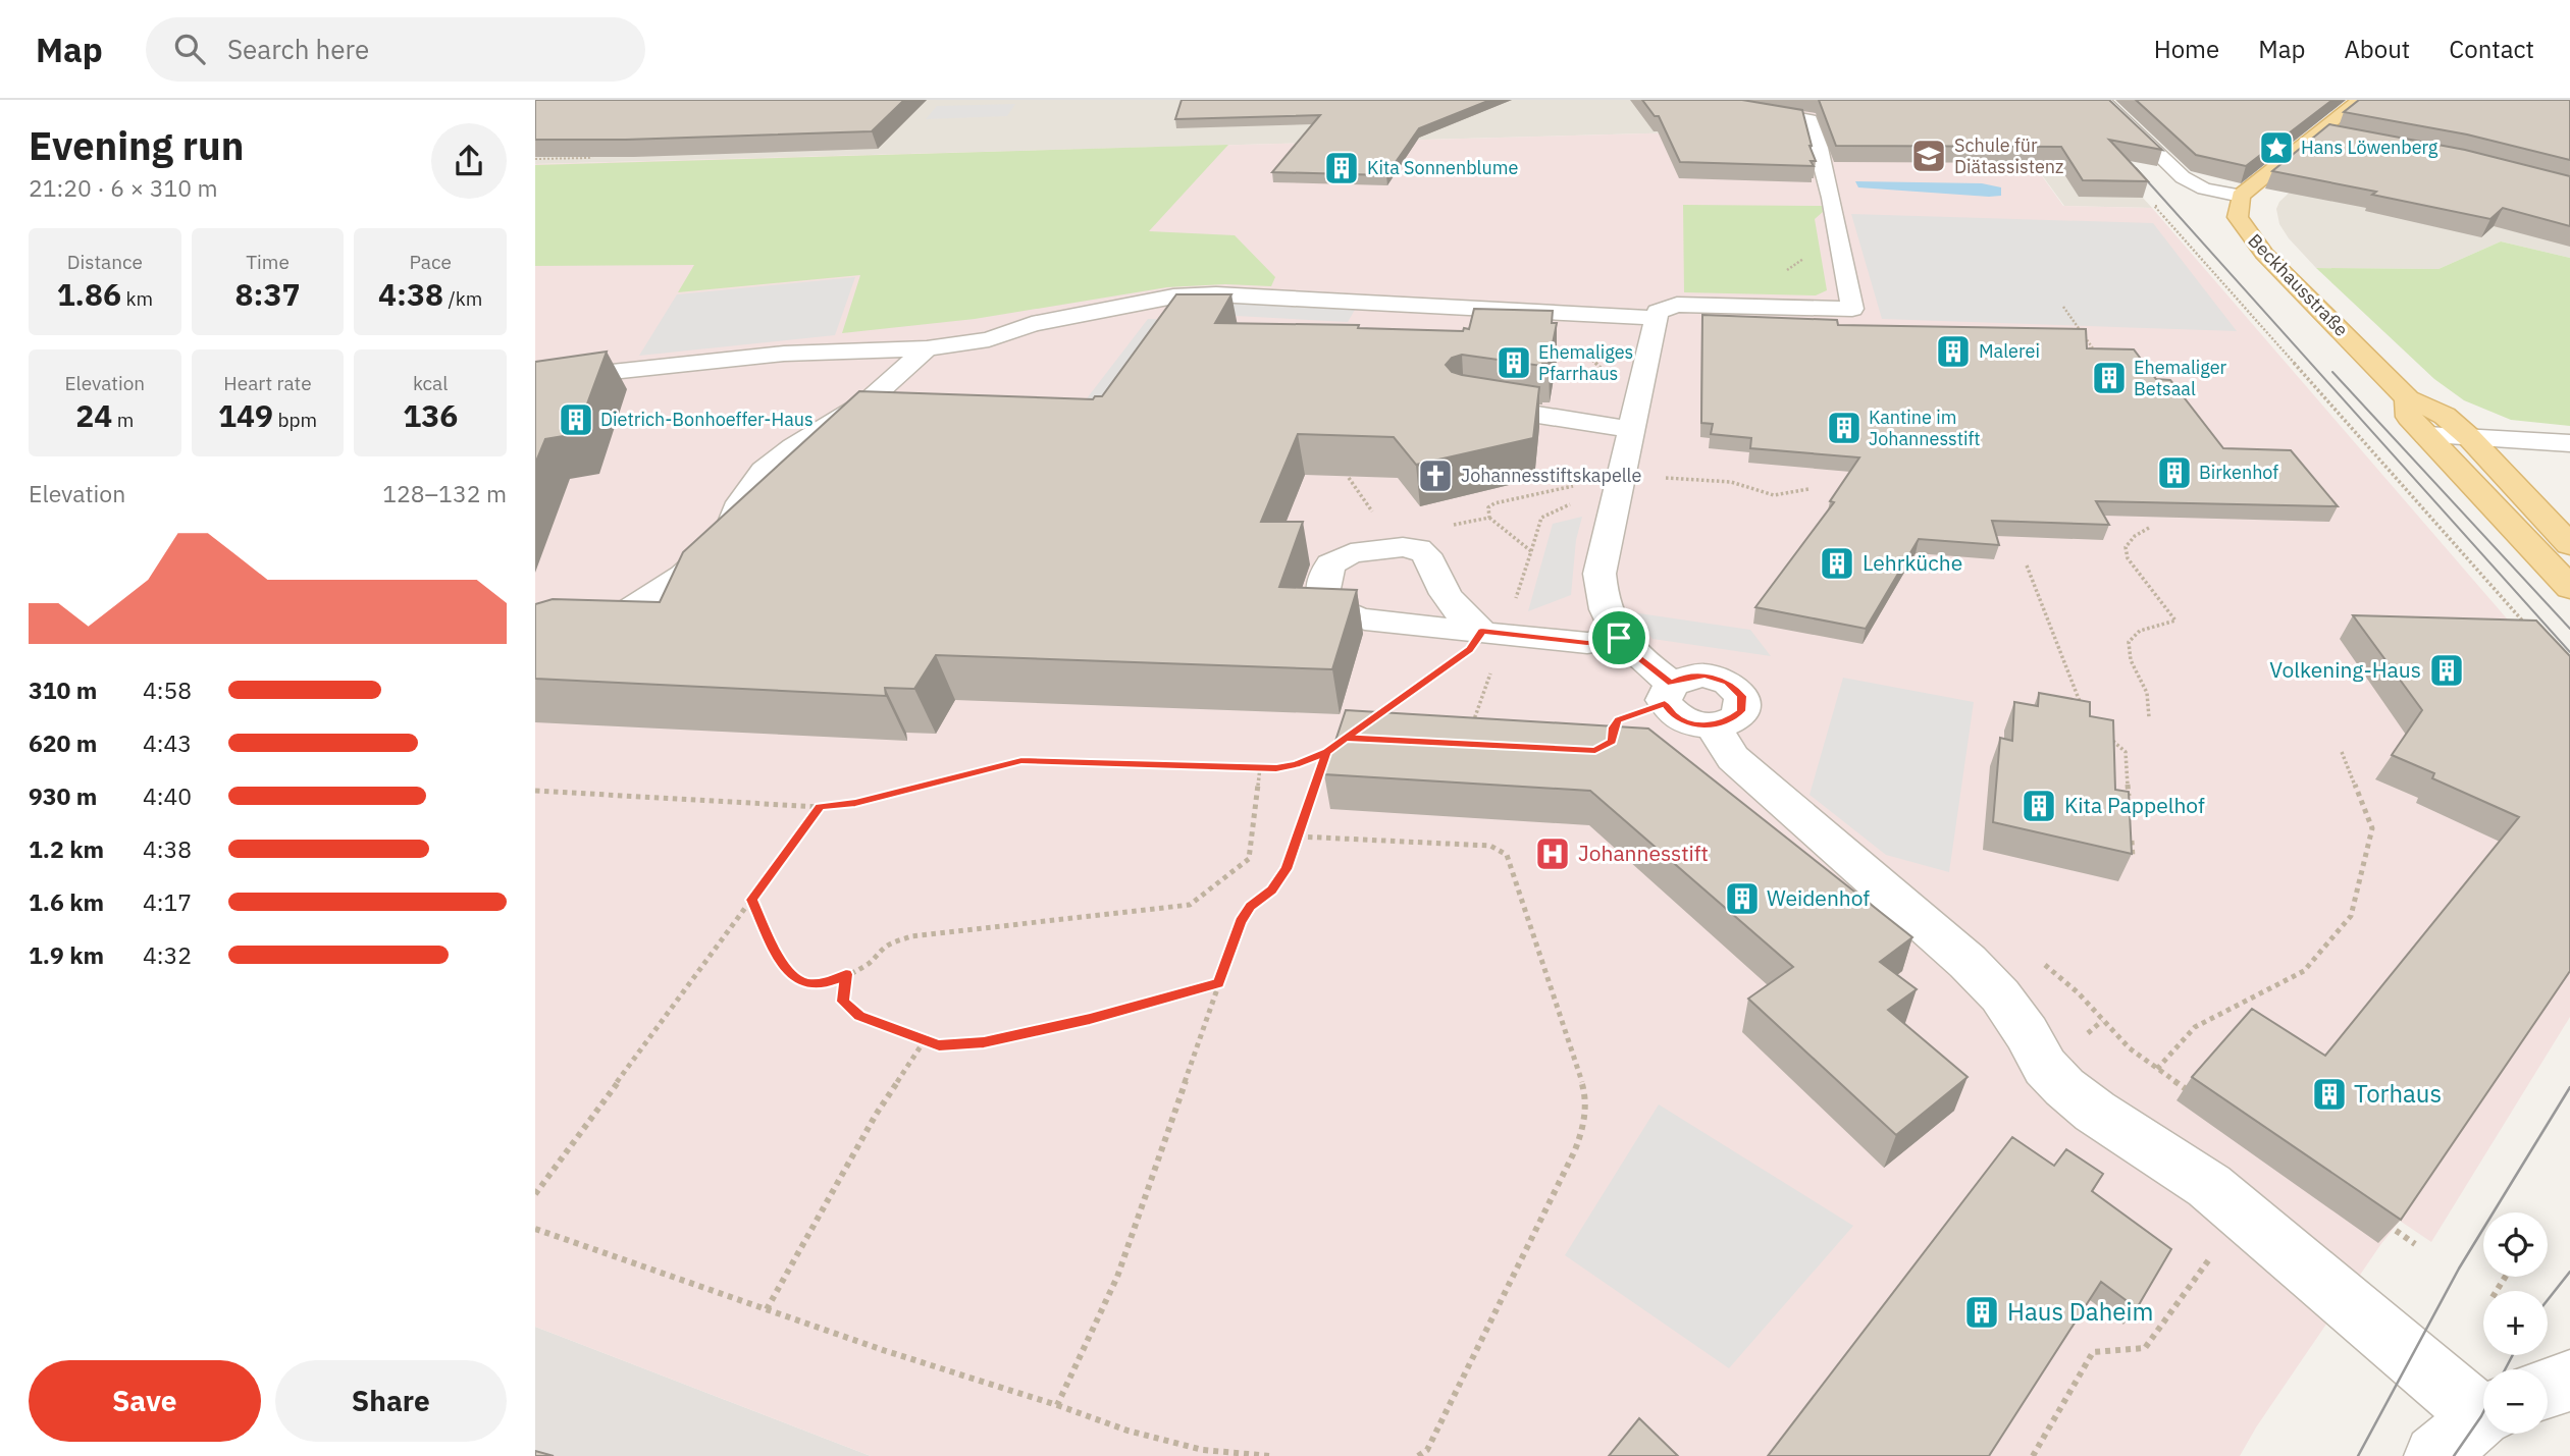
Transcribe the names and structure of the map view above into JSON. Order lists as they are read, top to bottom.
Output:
{
  "streets": {
    "main road": ["Beckhausstraße"]
  },
  "places": {
    "place": ["Hans Löwenberg"],
    "school or university": ["Schule für Diätassistenz"],
    "building": [
      "Kita Sonnenblume",
      "Malerei",
      "Ehemaliges Pfarrhaus",
      "Ehemaliger Betsaal",
      "Dietrich-Bonhoeffer-Haus",
      "Kantine im Johannesstift",
      "Birkenhof",
      "Lehrküche",
      "Volkening-Haus",
      "Kita Pappelhof",
      "Weidenhof",
      "Torhaus",
      "Haus Daheim"
    ],
    "church": ["Johannesstiftskapelle"],
    "hospital": ["Johannesstift"]
  },
  "page": {
    "header": "Map",
    "search": "Search here",
    "nav": [
      "Home",
      "Map",
      "About",
      "Contact"
    ],
    "heading": ["Evening run", "21:20 · 6 × 310 m"],
    "stats": [
      ["Distance", "1.86 km"],
      ["Time", "8:37"],
      ["Pace", "4:38 /km"],
      ["Elevation", "24 m"],
      ["Heart rate", "149 bpm"],
      ["kcal", "136"]
    ],
    "chart": ["Elevation", "128–132 m"],
    "list": [
      {
        "name": "310 m",
        "note": "4:58"
      },
      {
        "name": "620 m",
        "note": "4:43"
      },
      {
        "name": "930 m",
        "note": "4:40"
      },
      {
        "name": "1.2 km",
        "note": "4:38"
      },
      {
        "name": "1.6 km",
        "note": "4:17"
      },
      {
        "name": "1.9 km",
        "note": "4:32"
      }
    ],
    "map_buttons": ["+", "−"],
    "buttons": ["Save", "Share"]
  }
}
